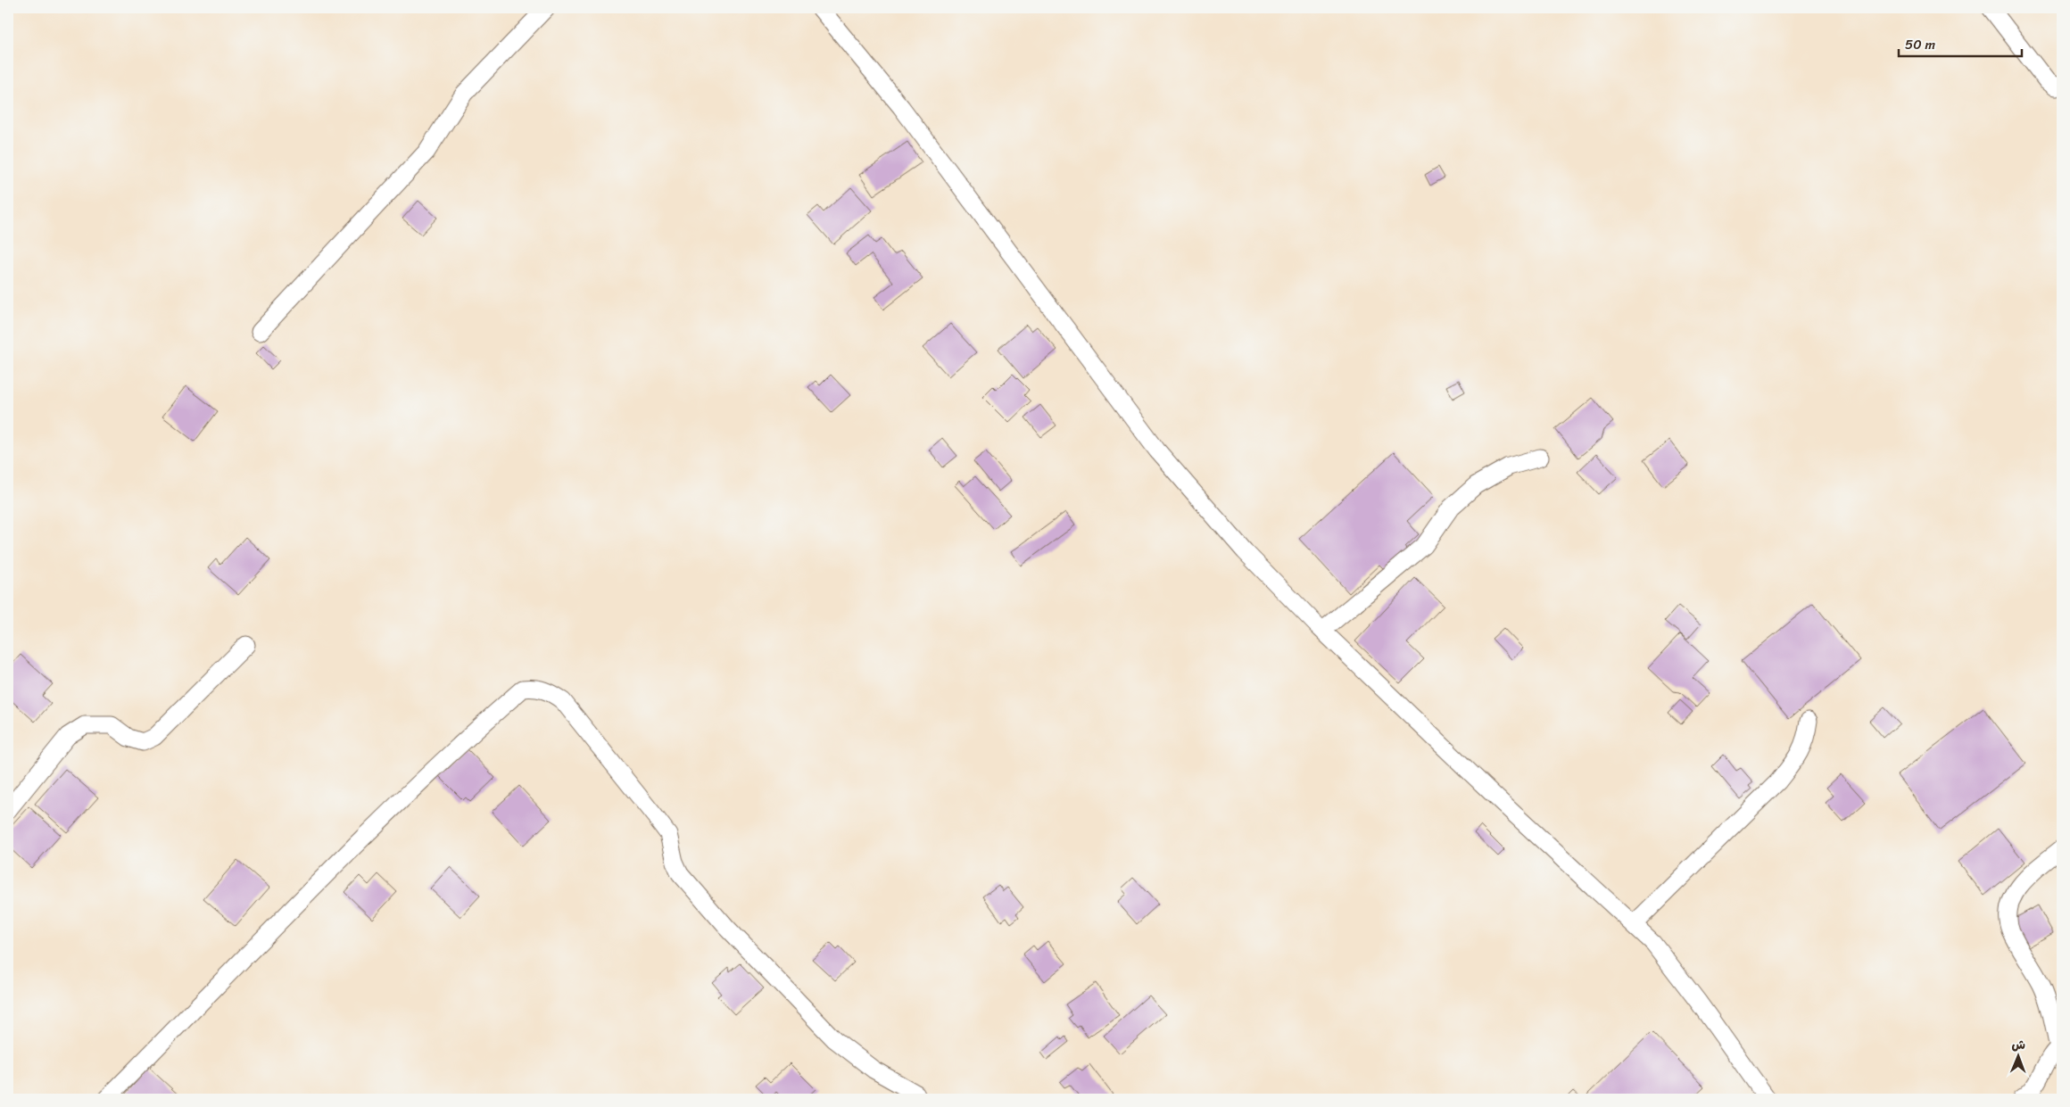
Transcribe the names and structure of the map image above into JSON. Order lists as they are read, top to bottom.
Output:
{
  "scale_bar": "50 m",
  "north": "top"
}
